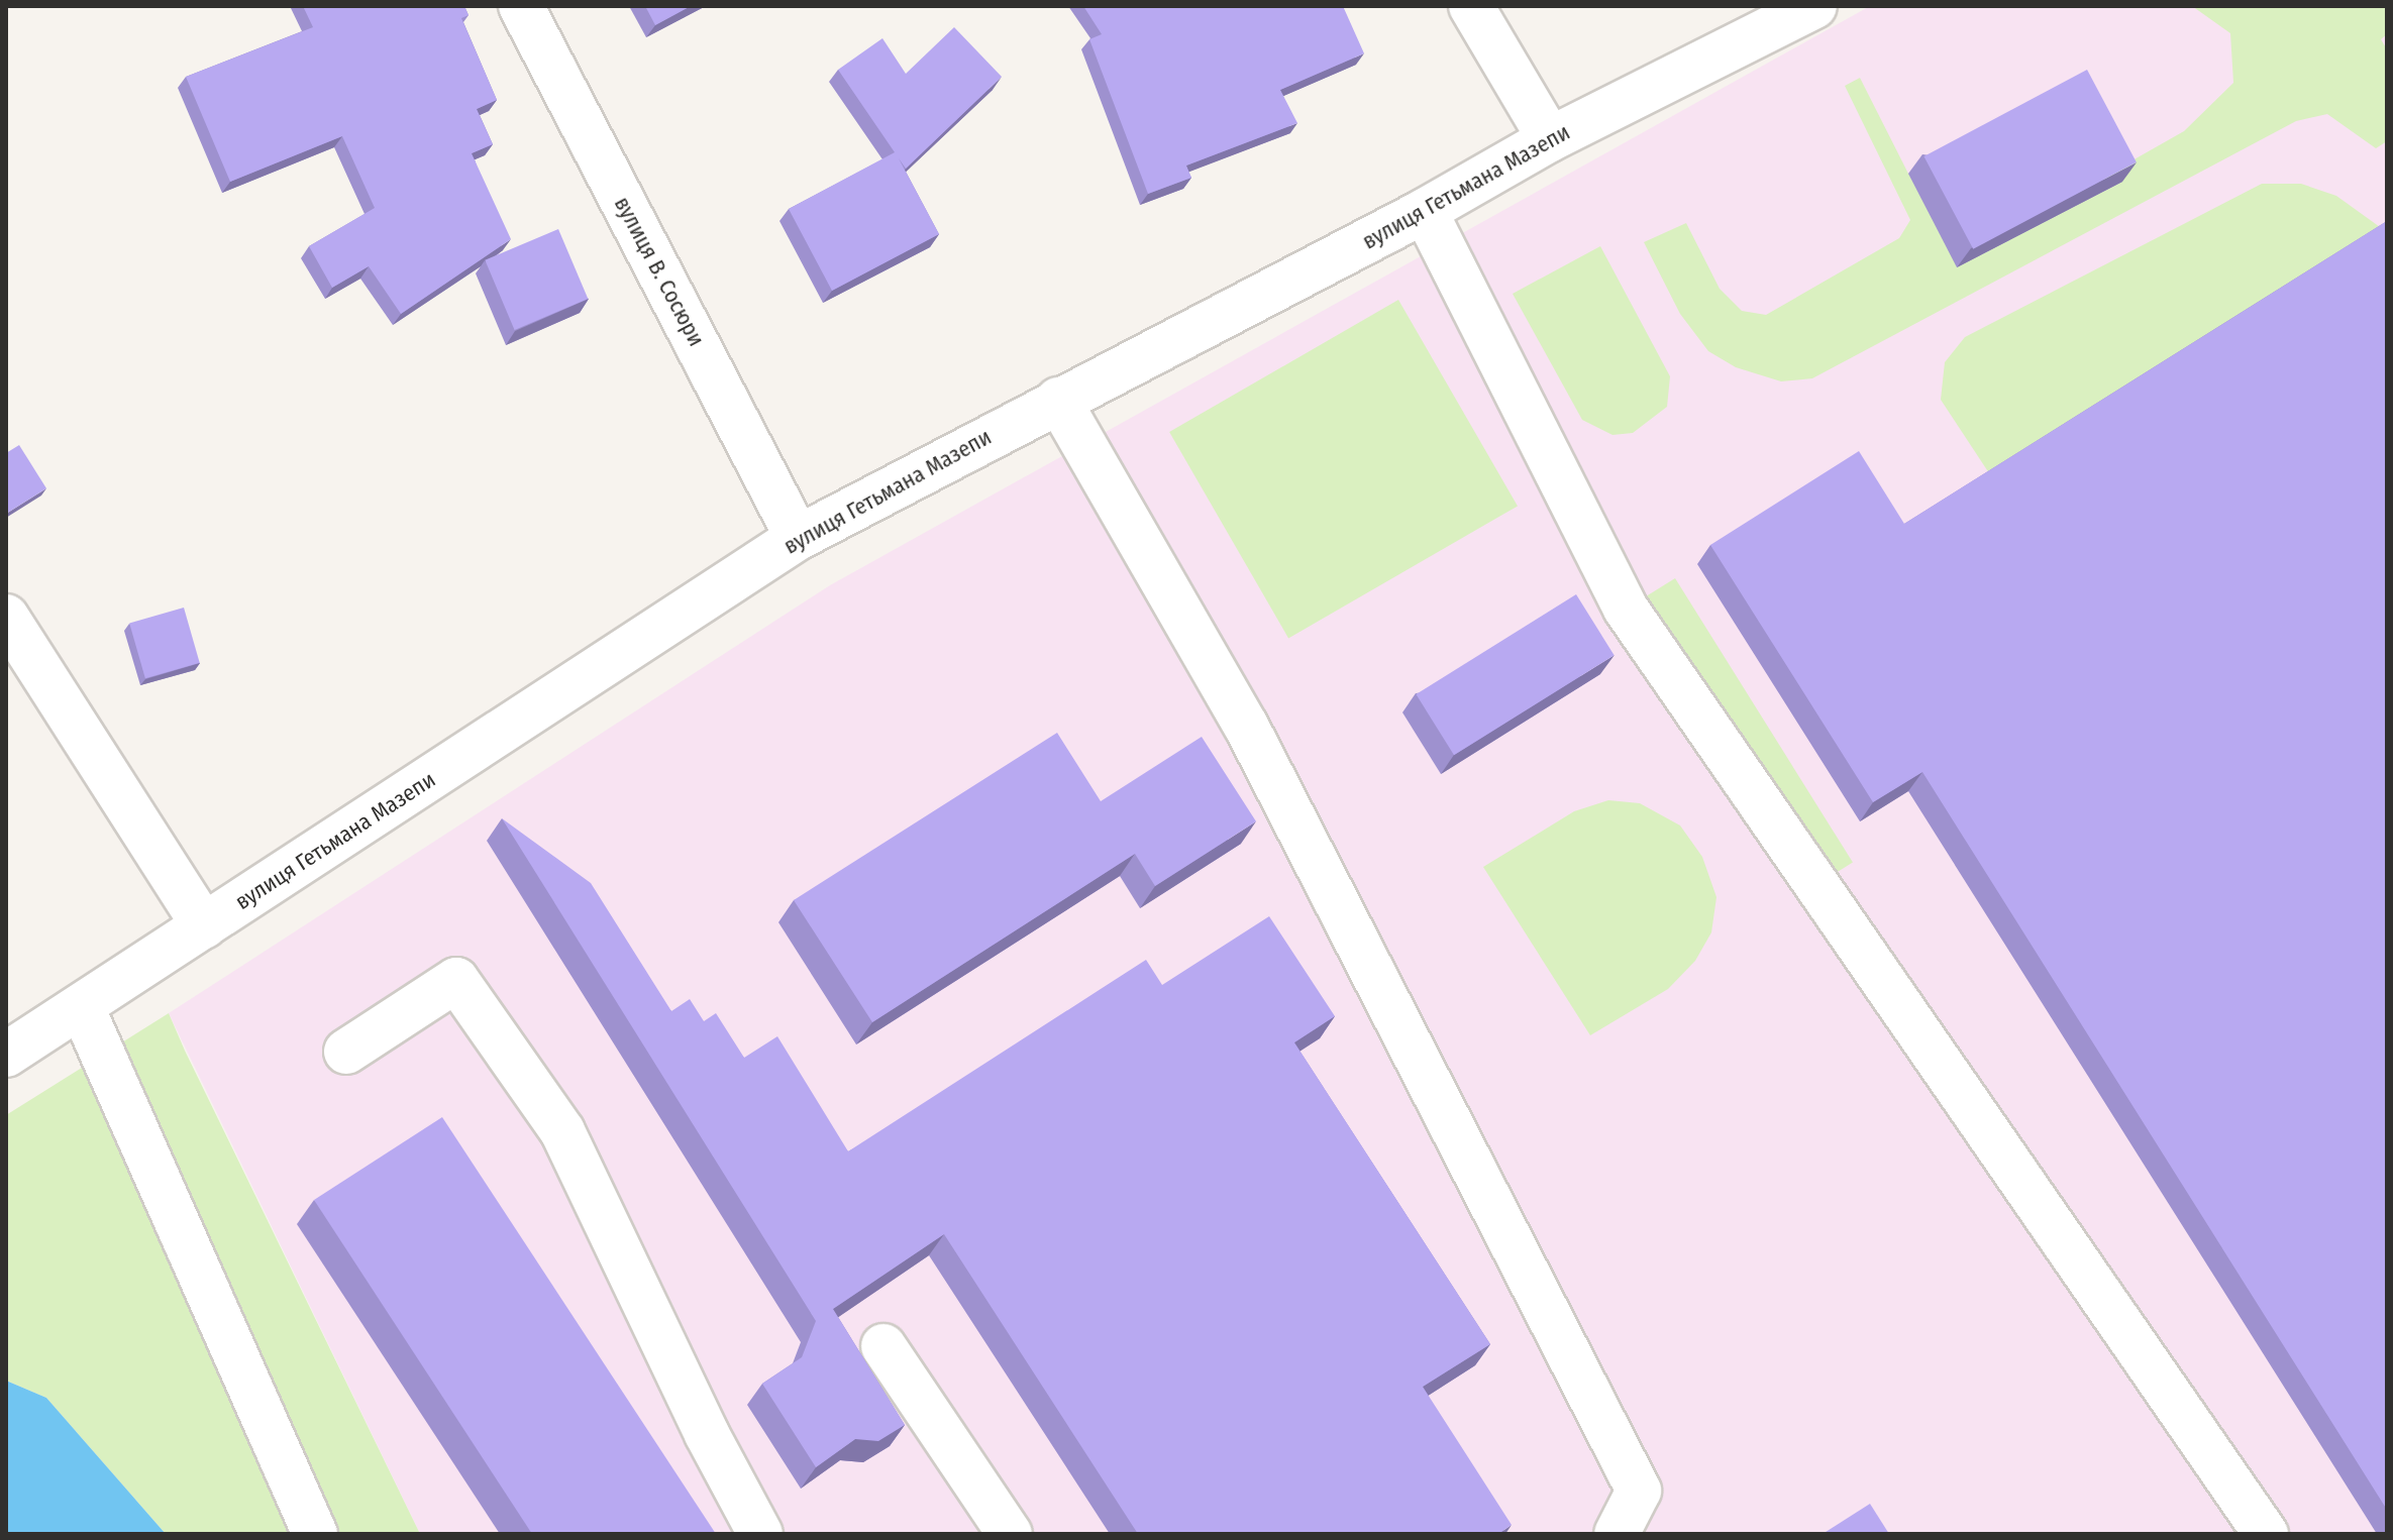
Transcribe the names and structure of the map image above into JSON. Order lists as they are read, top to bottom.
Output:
{
  "streets": {
    "street": ["вулиця Гетьмана Мазепи", "вулиця В. Сосюри"]
  },
  "crossings": [
    ["вулиця Гетьмана Мазепи", "вулиця В. Сосюри"]
  ]
}
